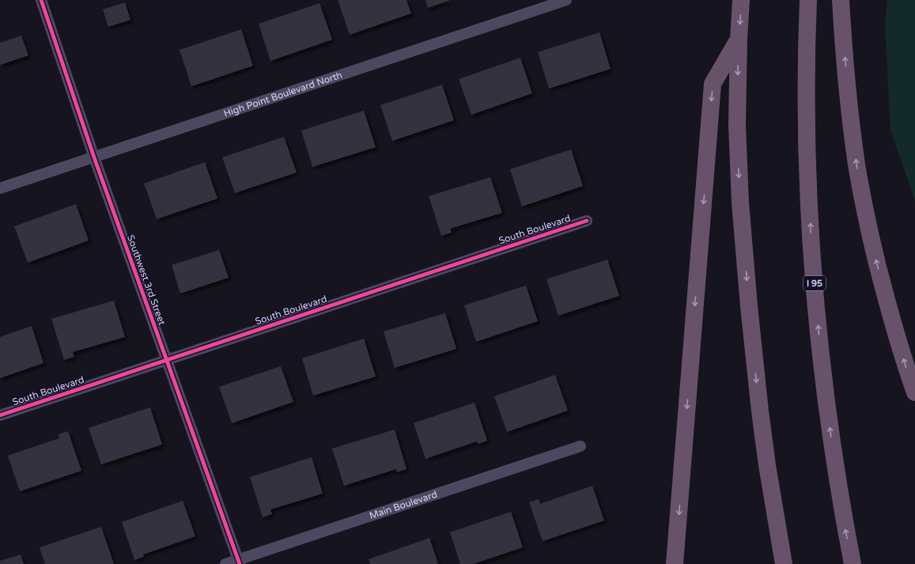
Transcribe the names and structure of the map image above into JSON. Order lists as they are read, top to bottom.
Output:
{
  "streets": {
    "highway": ["I 95"],
    "street": [
      "High Point Boulevard North",
      "South Boulevard",
      "Southwest 3rd Street",
      "Main Boulevard"
    ]
  },
  "crossings": [
    ["High Point Boulevard North", "Southwest 3rd Street"],
    ["South Boulevard", "Southwest 3rd Street"],
    ["Southwest 3rd Street", "Main Boulevard"]
  ]
}
